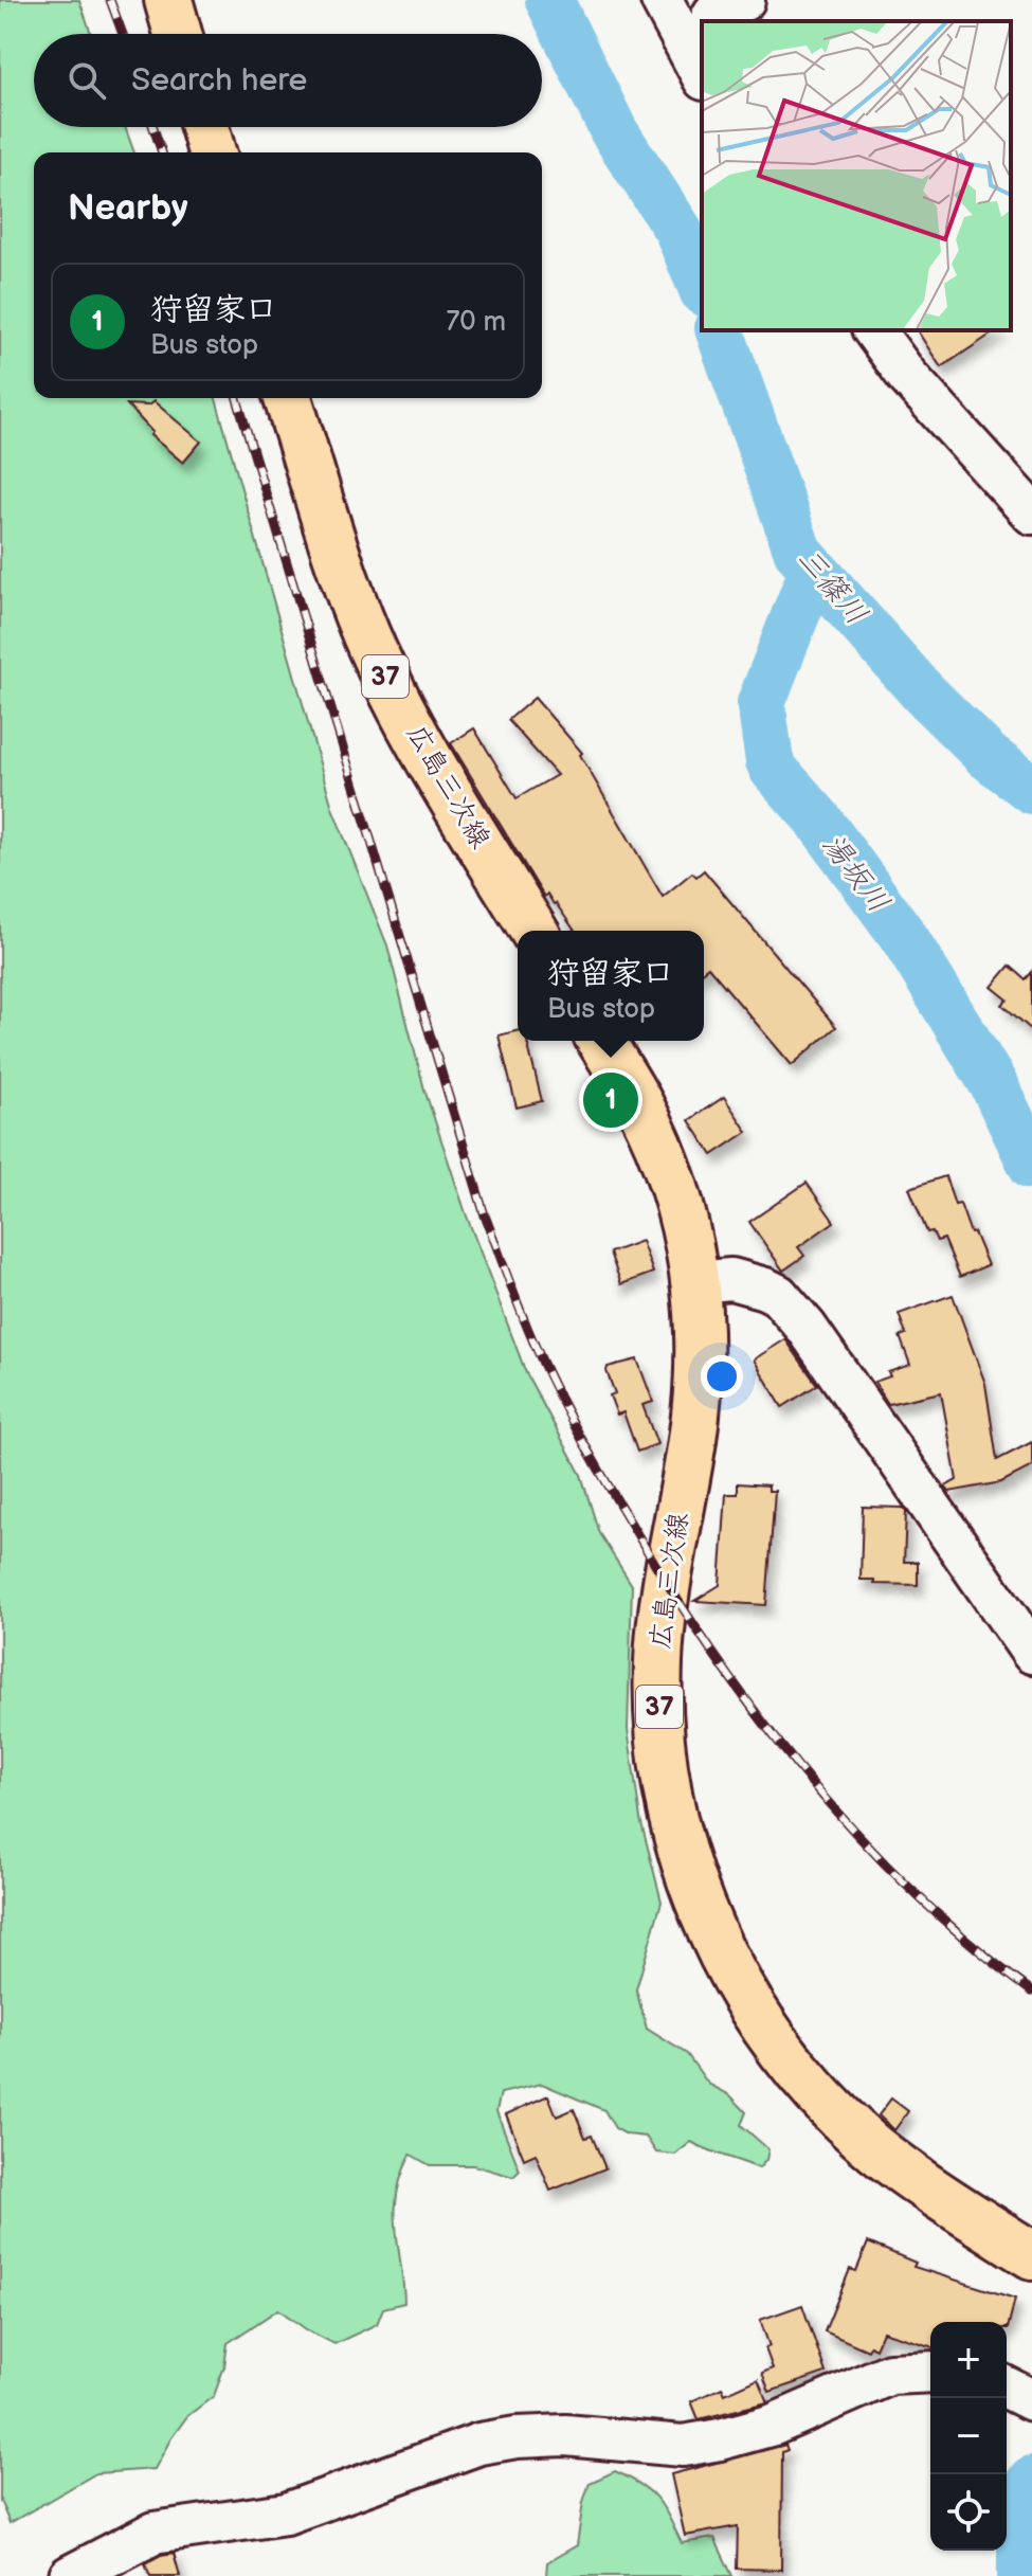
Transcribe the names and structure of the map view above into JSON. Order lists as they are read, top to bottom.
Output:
{
  "streets": {
    "main road": ["37", "広島三次線"]
  },
  "water": ["三篠川", "湯坂川"],
  "page": {
    "search": "Search here",
    "heading": "Nearby",
    "list": [
      {
        "mark": "1",
        "name": "狩留家口",
        "note": "Bus stop",
        "value": "70 m"
      }
    ],
    "popup": ["狩留家口", "Bus stop"],
    "pins": "1",
    "map_buttons": ["+", "−"]
  }
}
